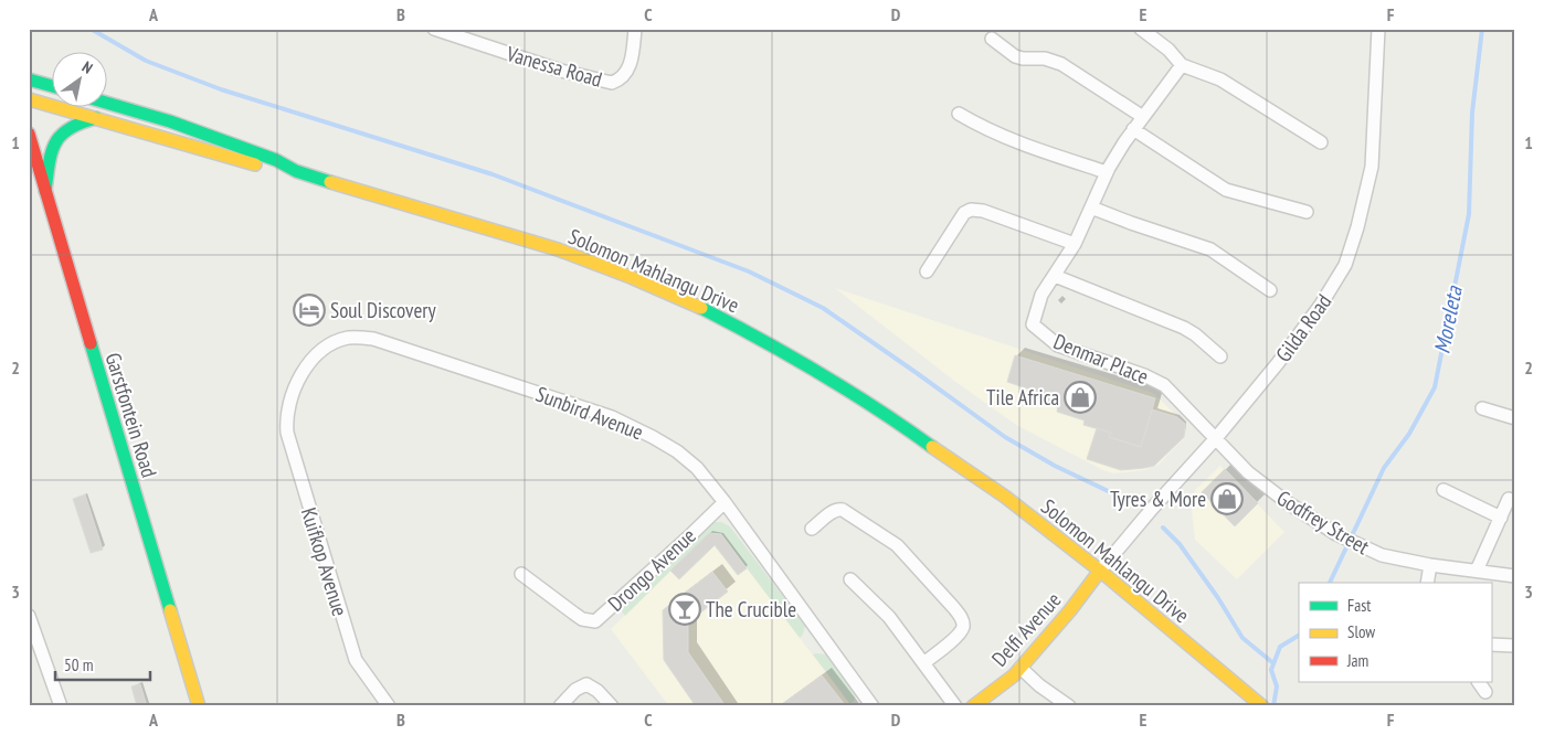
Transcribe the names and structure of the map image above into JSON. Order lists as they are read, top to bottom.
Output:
{
  "streets": {
    "main road": ["Solomon Mahlangu Drive", "Garstfontein Road", "Delfi Avenue"],
    "street": [
      "Vanessa Road",
      "Gilda Road",
      "Denmar Place",
      "Sunbird Avenue",
      "Godfrey Street",
      "Kuifkop Avenue",
      "Drongo Avenue"
    ]
  },
  "crossings": [
    ["Solomon Mahlangu Drive", "Gilda Road"],
    ["Solomon Mahlangu Drive", "Delfi Avenue"],
    ["Gilda Road", "Denmar Place"],
    ["Gilda Road", "Godfrey Street"],
    ["Gilda Road", "Delfi Avenue"],
    ["Denmar Place", "Godfrey Street"],
    ["Sunbird Avenue", "Kuifkop Avenue"],
    ["Sunbird Avenue", "Drongo Avenue"]
  ],
  "water": ["Moreleta"],
  "places": {
    "hotel": ["Soul Discovery"],
    "shop": ["Tile Africa", "Tyres & More"],
    "bar": ["The Crucible"]
  },
  "legend": ["Fast", "Slow", "Jam"],
  "scale_bar": "50 m",
  "north": "top right",
  "grid": {
    "columns": [
      "A",
      "B",
      "C",
      "D",
      "E",
      "F"
    ],
    "rows": ["1", "2", "3"]
  }
}
